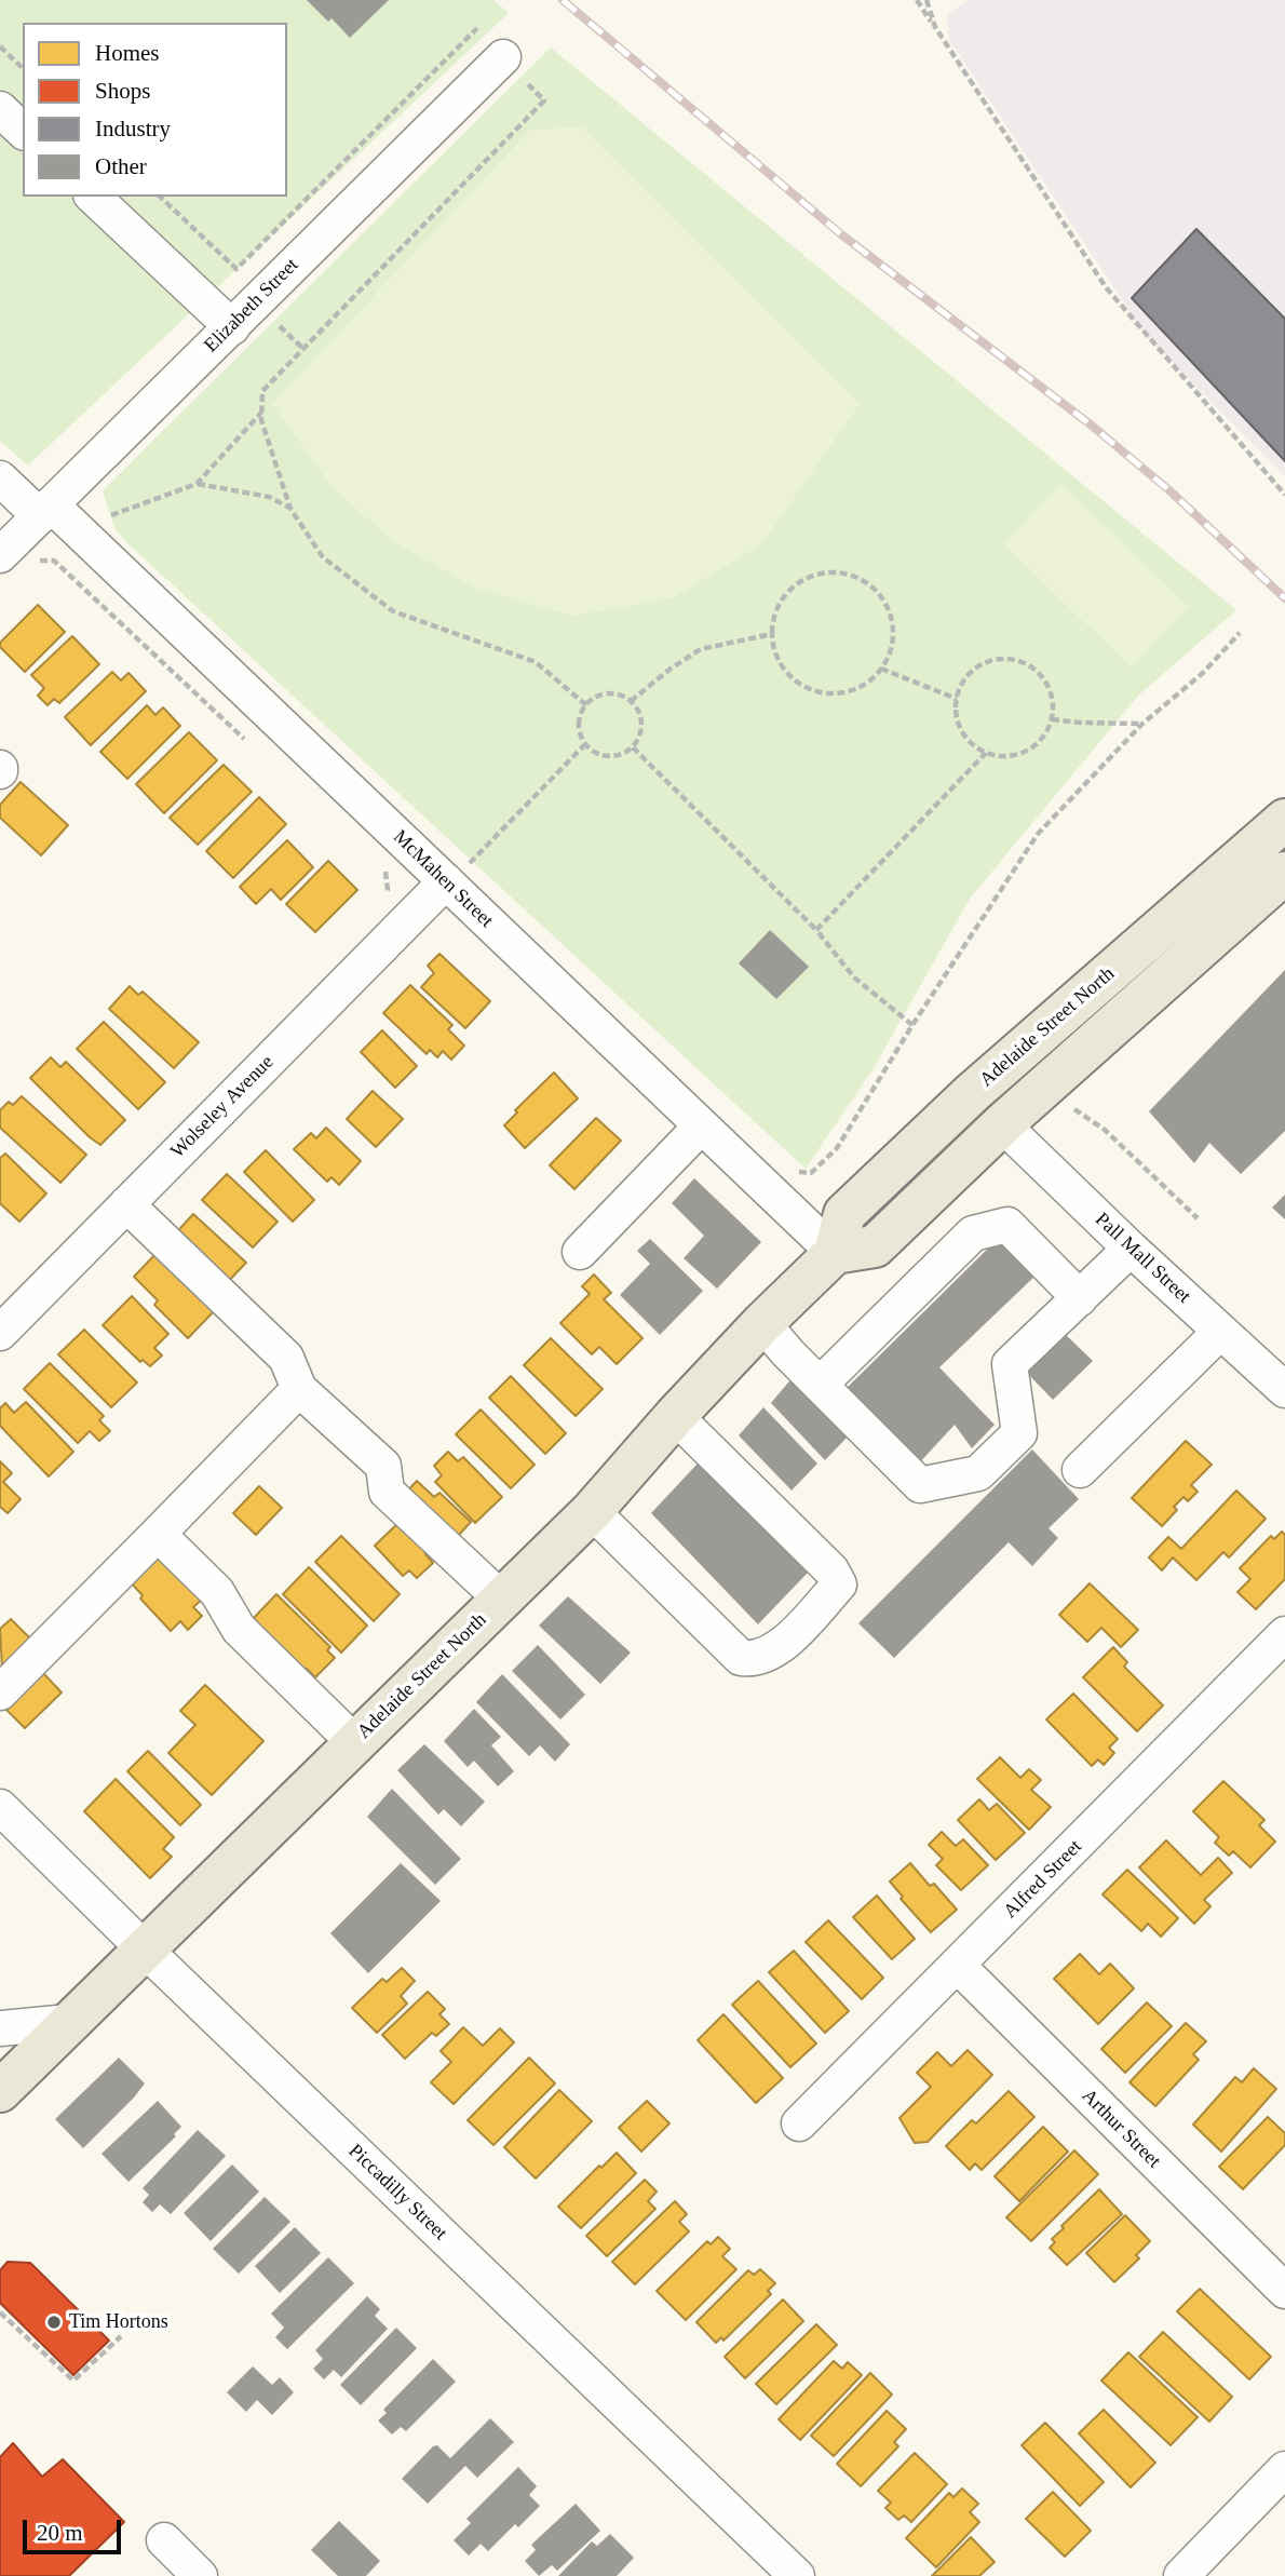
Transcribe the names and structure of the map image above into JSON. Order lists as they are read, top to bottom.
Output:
{
  "streets": {
    "main road": ["Adelaide Street North"],
    "street": [
      "Elizabeth Street",
      "McMahen Street",
      "Wolseley Avenue",
      "Pall Mall Street",
      "Alfred Street",
      "Arthur Street",
      "Piccadilly Street"
    ]
  },
  "crossings": [
    ["Elizabeth Street", "McMahen Street"],
    ["McMahen Street", "Adelaide Street North"],
    ["McMahen Street", "Wolseley Avenue"],
    ["Adelaide Street North", "Piccadilly Street"],
    ["Alfred Street", "Arthur Street"]
  ],
  "places": ["Tim Hortons"],
  "legend": [
    "Homes",
    "Shops",
    "Industry",
    "Other"
  ],
  "scale_bar": "20 m"
}
